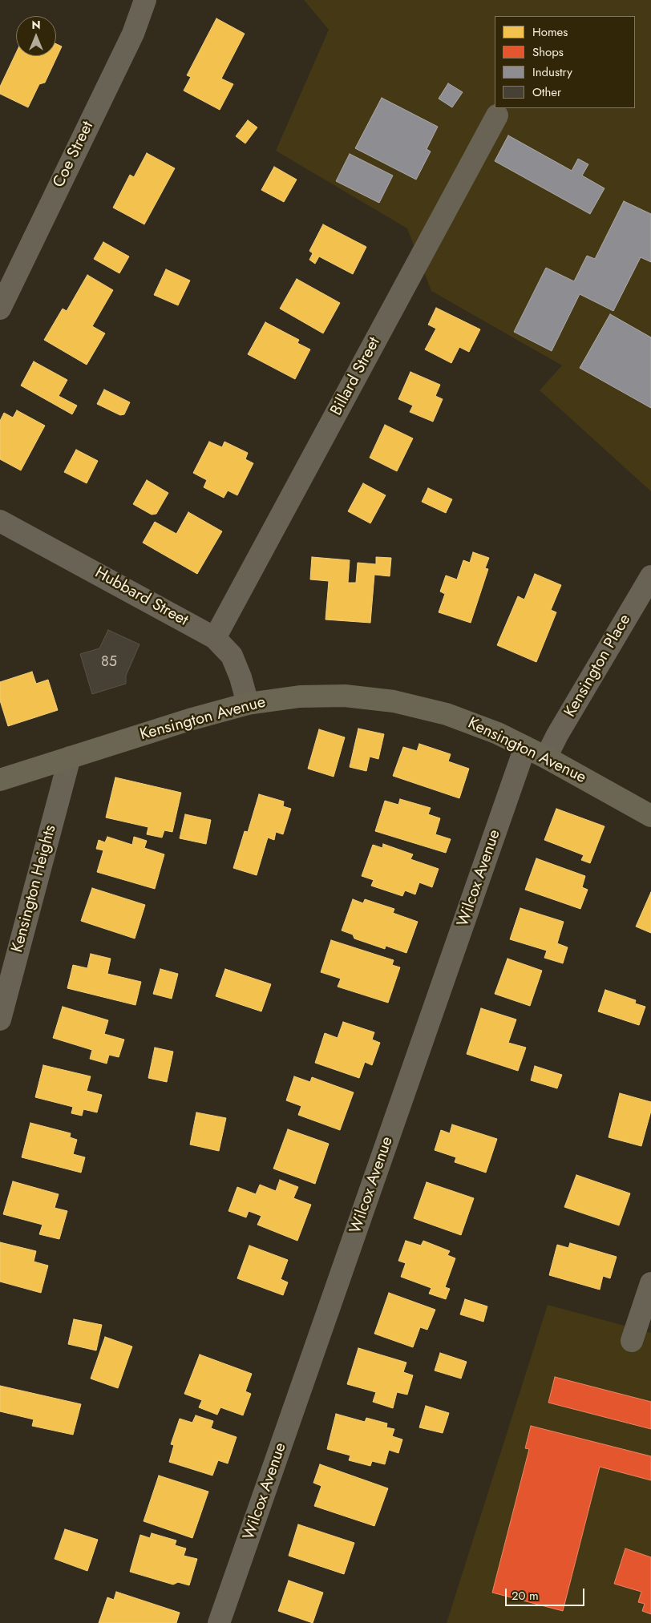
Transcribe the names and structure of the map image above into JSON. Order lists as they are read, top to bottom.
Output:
{
  "streets": {
    "main road": ["Kensington Avenue"],
    "street": [
      "Coe Street",
      "Billard Street",
      "Hubbard Street",
      "Kensington Place",
      "Wilcox Avenue",
      "Kensington Heights"
    ]
  },
  "crossings": [
    ["Billard Street", "Hubbard Street"],
    ["Hubbard Street", "Kensington Avenue"],
    ["Kensington Place", "Kensington Avenue"],
    ["Kensington Avenue", "Wilcox Avenue"],
    ["Kensington Avenue", "Kensington Heights"]
  ],
  "house_numbers": ["85"],
  "legend": [
    "Homes",
    "Shops",
    "Industry",
    "Other"
  ],
  "scale_bar": "20 m",
  "north": "top"
}
